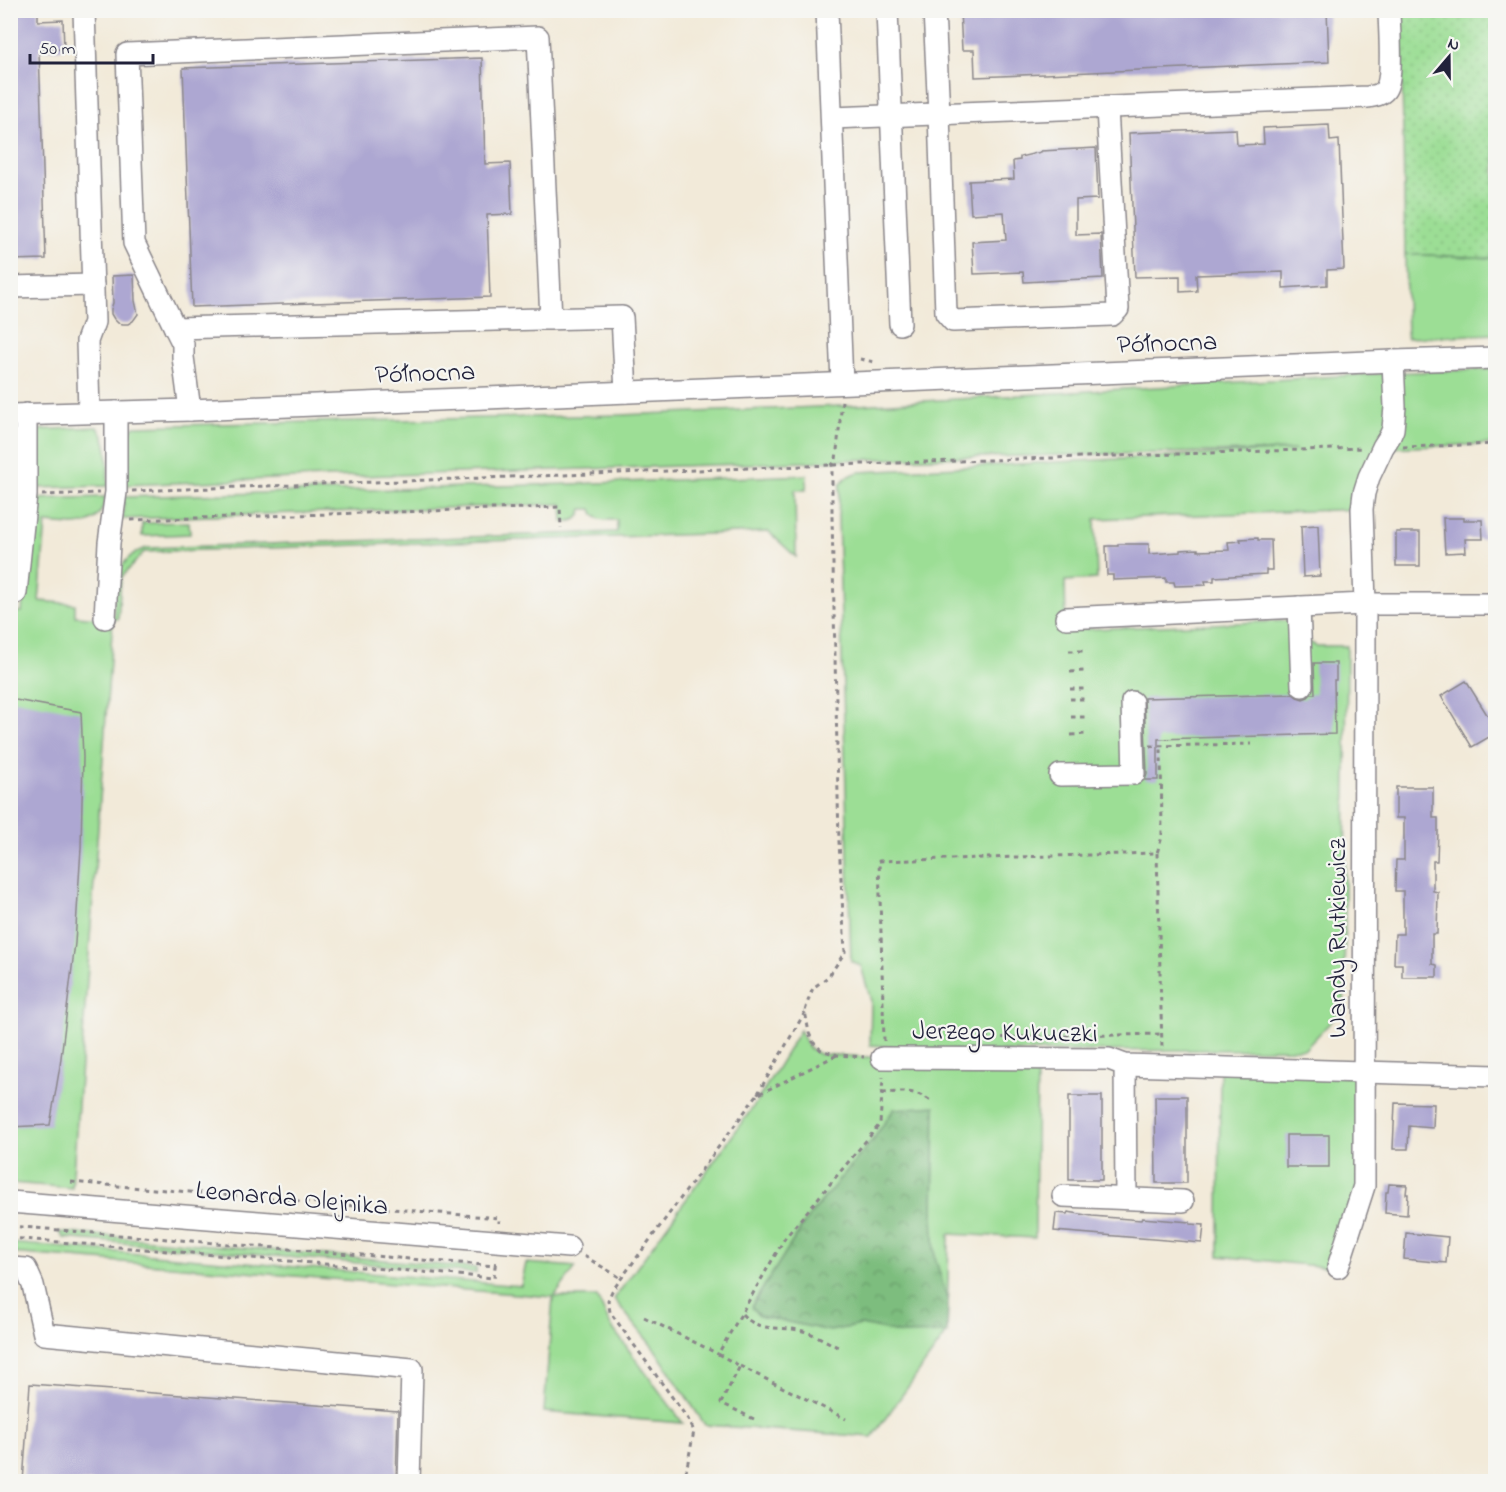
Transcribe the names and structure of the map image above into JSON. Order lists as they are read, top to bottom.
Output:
{
  "streets": {
    "street": [
      "Północna",
      "Wandy Rutkiewicz",
      "Jerzego Kukuczki",
      "Leonarda Olejnika"
    ]
  },
  "crossings": [
    ["Północna", "Wandy Rutkiewicz"],
    ["Wandy Rutkiewicz", "Jerzego Kukuczki"]
  ],
  "scale_bar": "50 m",
  "north": "top"
}
